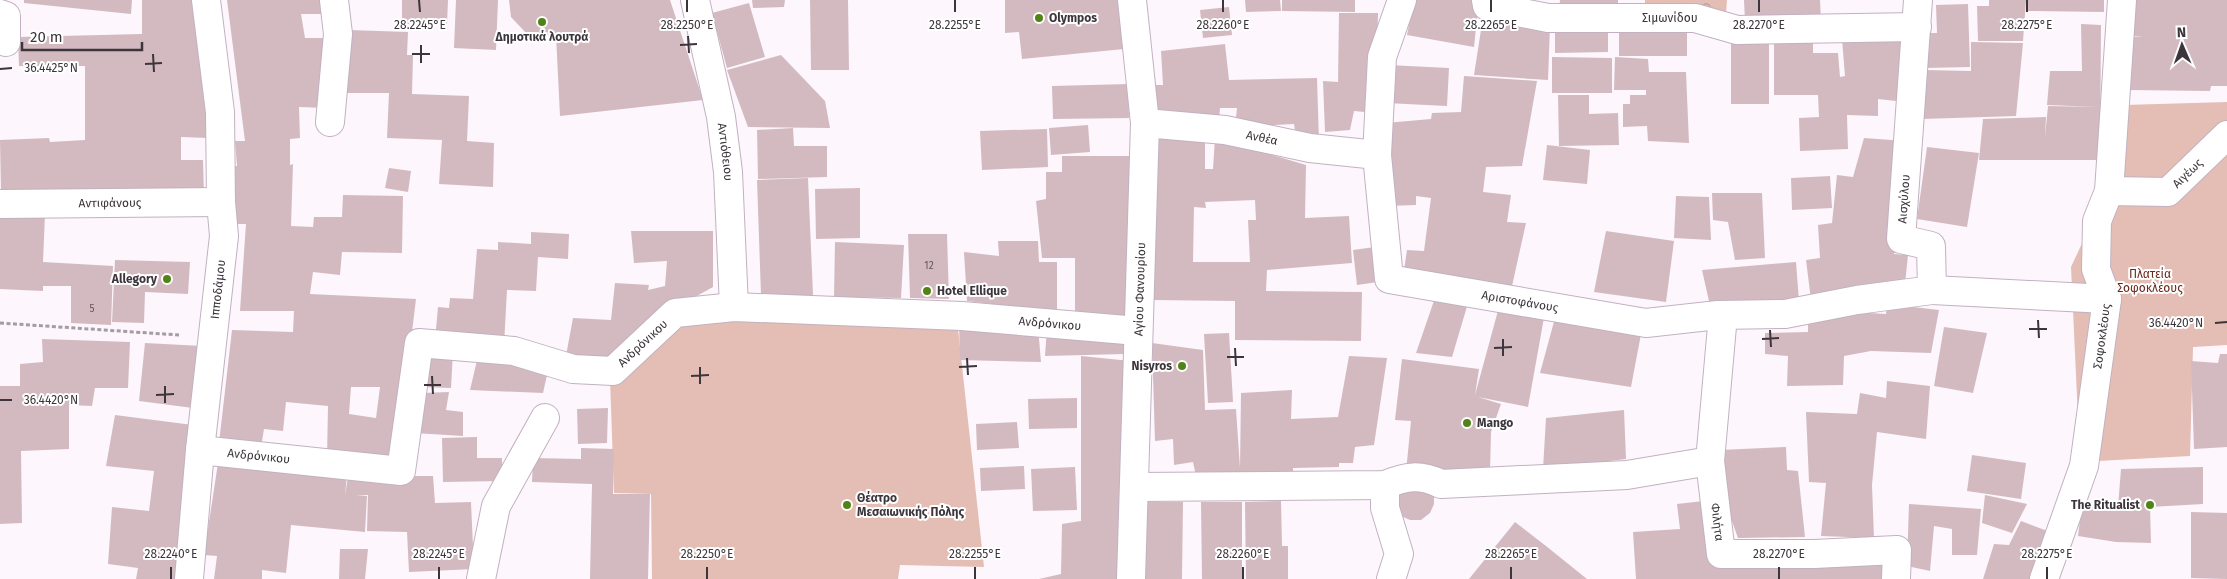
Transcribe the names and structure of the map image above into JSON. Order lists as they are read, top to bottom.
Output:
{
  "streets": {
    "street": [
      "Σιμωνίδου",
      "Ανθέα",
      "Αντιόθειου",
      "Αιγέως",
      "Αισχύλου",
      "Αντιφάνους",
      "Ιπποδάμου",
      "Αγίου Φανουρίου",
      "Αριστοφάνους",
      "Ανδρόνικου",
      "Σοφοκλέους",
      "Φιλήτα"
    ]
  },
  "crossings": [
    ["Σιμωνίδου", "Αισχύλου"],
    ["Ανθέα", "Αγίου Φανουρίου"],
    ["Ανθέα", "Αριστοφάνους"],
    ["Αντιόθειου", "Ανδρόνικου"],
    ["Αιγέως", "Σοφοκλέους"],
    ["Αισχύλου", "Αριστοφάνους"],
    ["Αντιφάνους", "Ιπποδάμου"],
    ["Ιπποδάμου", "Ανδρόνικου"],
    ["Αγίου Φανουρίου", "Ανδρόνικου"],
    ["Αριστοφάνους", "Φιλήτα"]
  ],
  "parks": ["Πλατεία Σοφοκλέους"],
  "places": [
    "Olympos",
    "Δημοτικά λουτρά",
    "Allegory",
    "Hotel Ellique",
    "Nisyros",
    "Mango",
    "Θέατρο Μεσαιωνικής Πόλης",
    "The Ritualist"
  ],
  "house_numbers": ["12", "5"],
  "scale_bar": "20 m",
  "north": "top",
  "coordinates": [
    "28.2245°E",
    "28.2250°E",
    "28.2255°E",
    "28.2260°E",
    "28.2265°E",
    "28.2270°E",
    "28.2275°E",
    "36.4425°N",
    "36.4420°N",
    "28.2240°E"
  ]
}
